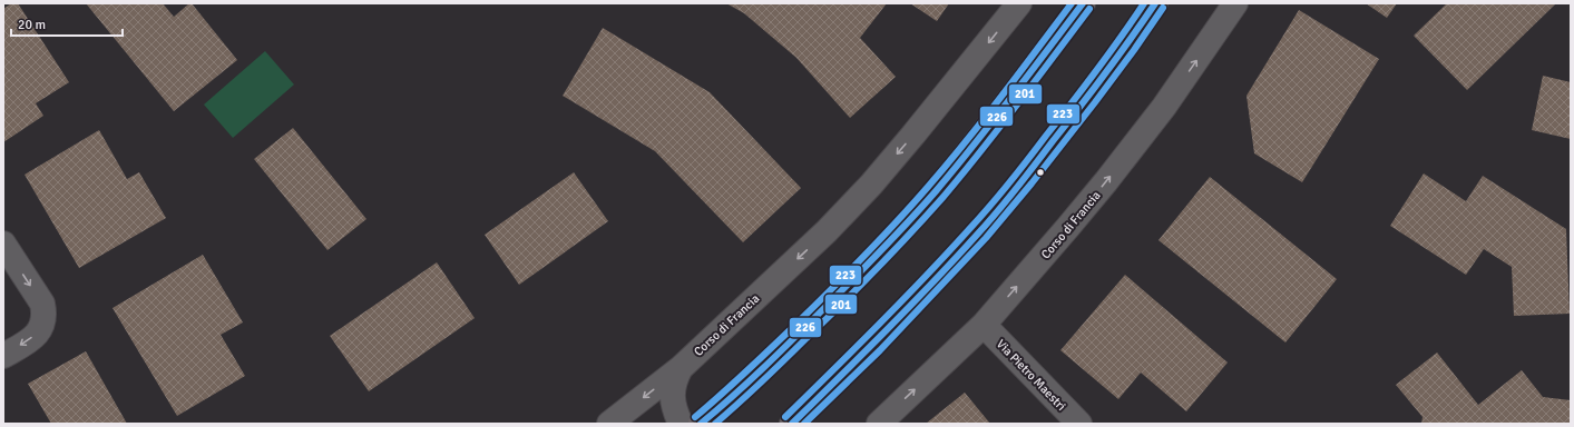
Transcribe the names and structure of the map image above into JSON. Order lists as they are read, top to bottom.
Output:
{
  "streets": {
    "street": ["Corso di Francia", "Via Pietro Maestri"]
  },
  "crossings": [
    ["Corso di Francia", "Via Pietro Maestri"]
  ],
  "lines": ["transit line 226", "transit line 223", "transit line 201"],
  "scale_bar": "20 m"
}
